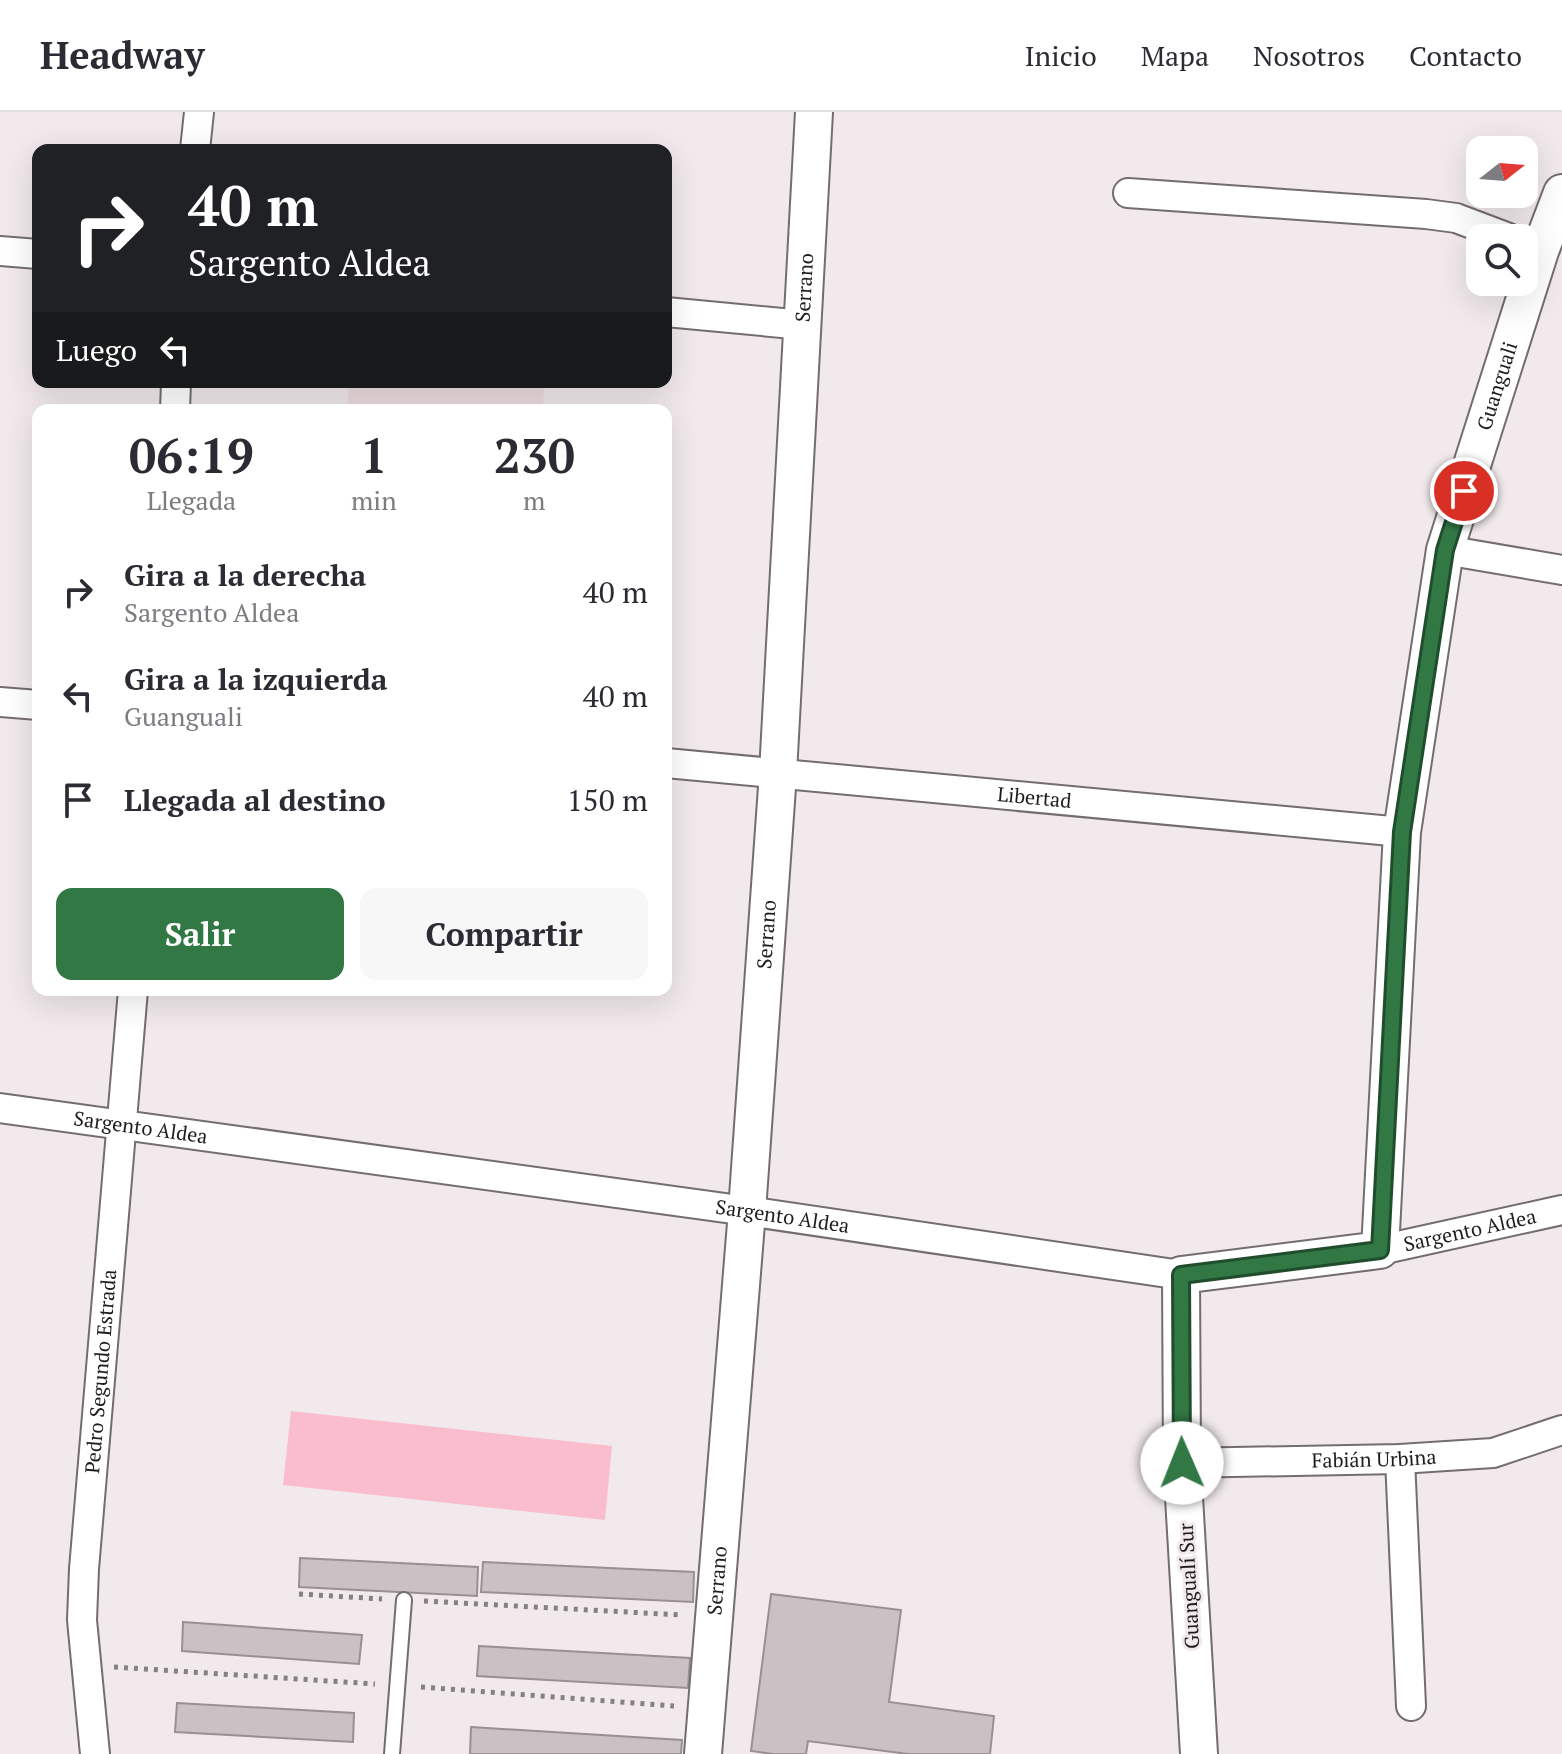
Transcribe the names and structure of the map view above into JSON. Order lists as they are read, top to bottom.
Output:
{
  "streets": {
    "street": [
      "Serrano",
      "Guanguali",
      "Libertad",
      "Sargento Aldea",
      "Pedro Segundo Estrada",
      "Fabián Urbina",
      "Guangualí Sur"
    ]
  },
  "crossings": [
    ["Serrano", "Libertad"],
    ["Serrano", "Sargento Aldea"],
    ["Guanguali", "Libertad"],
    ["Guanguali", "Sargento Aldea"],
    ["Sargento Aldea", "Pedro Segundo Estrada"],
    ["Sargento Aldea", "Guangualí Sur"],
    ["Fabián Urbina", "Guangualí Sur"]
  ],
  "north": "right",
  "page": {
    "header": "Headway",
    "nav": [
      "Inicio",
      "Mapa",
      "Nosotros",
      "Contacto"
    ],
    "turn": ["40 m", "Sargento Aldea"],
    "then": "Luego",
    "eta": [
      "06:19",
      "Llegada",
      "1",
      "min",
      "230",
      "m"
    ],
    "list": [
      {
        "name": "Gira a la derecha",
        "note": "Sargento Aldea",
        "value": "40 m"
      },
      {
        "name": "Gira a la izquierda",
        "note": "Guanguali",
        "value": "40 m"
      },
      {
        "name": "Llegada al destino",
        "value": "150 m"
      }
    ],
    "buttons": ["Salir", "Compartir"]
  }
}
